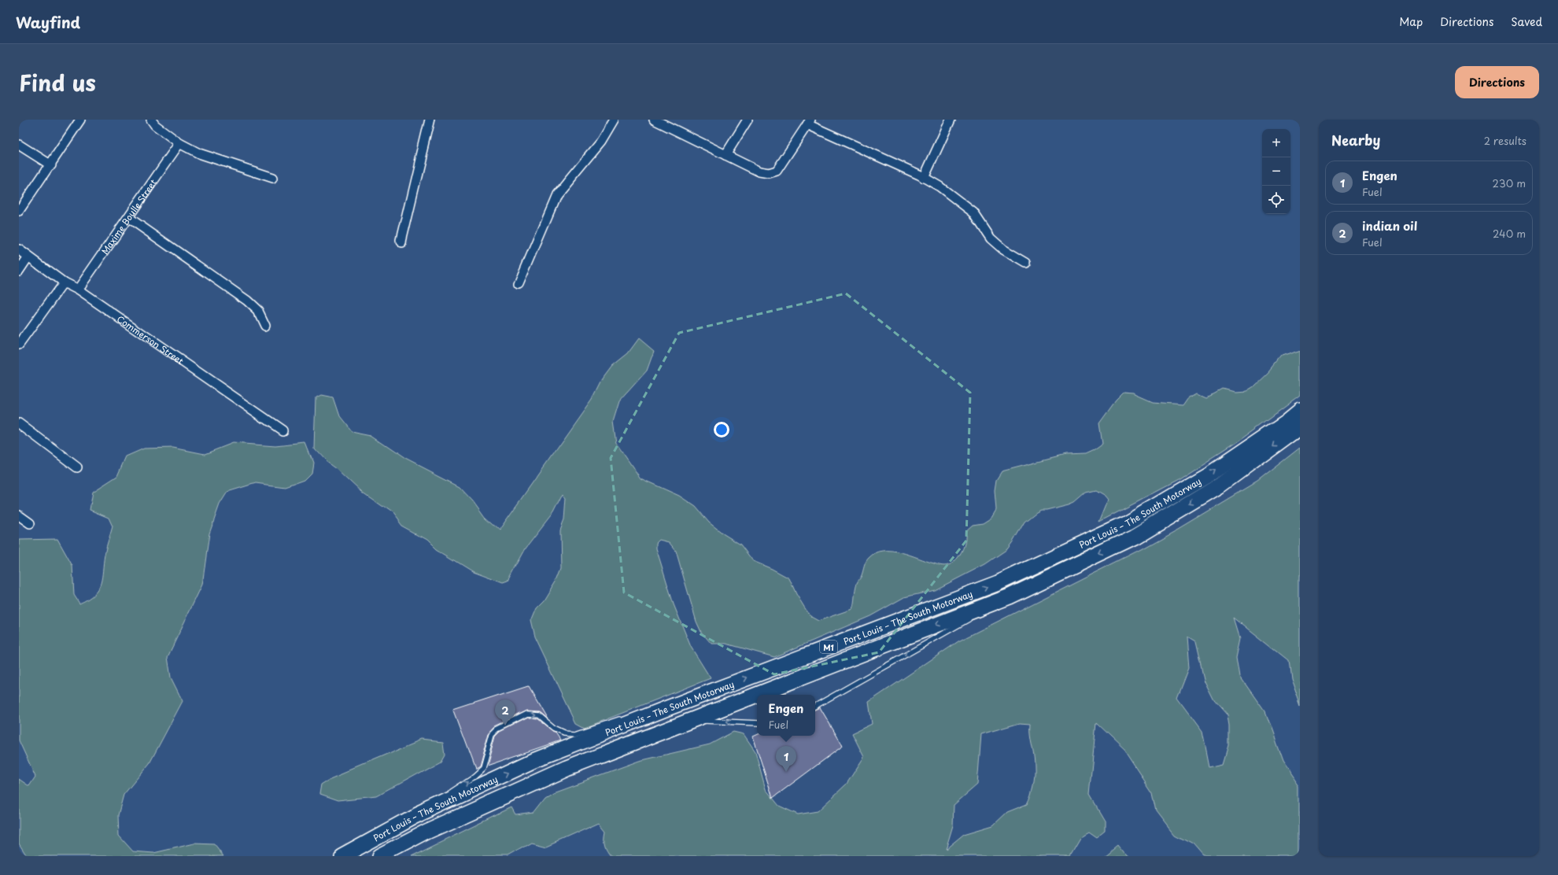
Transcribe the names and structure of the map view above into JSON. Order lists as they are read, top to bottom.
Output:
{
  "streets": {
    "highway": ["Port Louis – The South Motorway", "M1"],
    "street": ["Maxime Boulle Street", "Commerson Street"]
  },
  "crossings": [
    ["Maxime Boulle Street", "Commerson Street"]
  ],
  "page": {
    "header": "Wayfind",
    "nav": ["Map", "Directions", "Saved"],
    "title": "Find us",
    "buttons": "Directions",
    "heading": ["Nearby", "2 results"],
    "map_buttons": ["+", "−"],
    "list": [
      {
        "mark": "1",
        "name": "Engen",
        "note": "Fuel",
        "value": "230 m"
      },
      {
        "mark": "2",
        "name": "indian oil",
        "note": "Fuel",
        "value": "240 m"
      }
    ],
    "popup": ["Engen", "Fuel"],
    "pins": ["2", "1"]
  }
}
